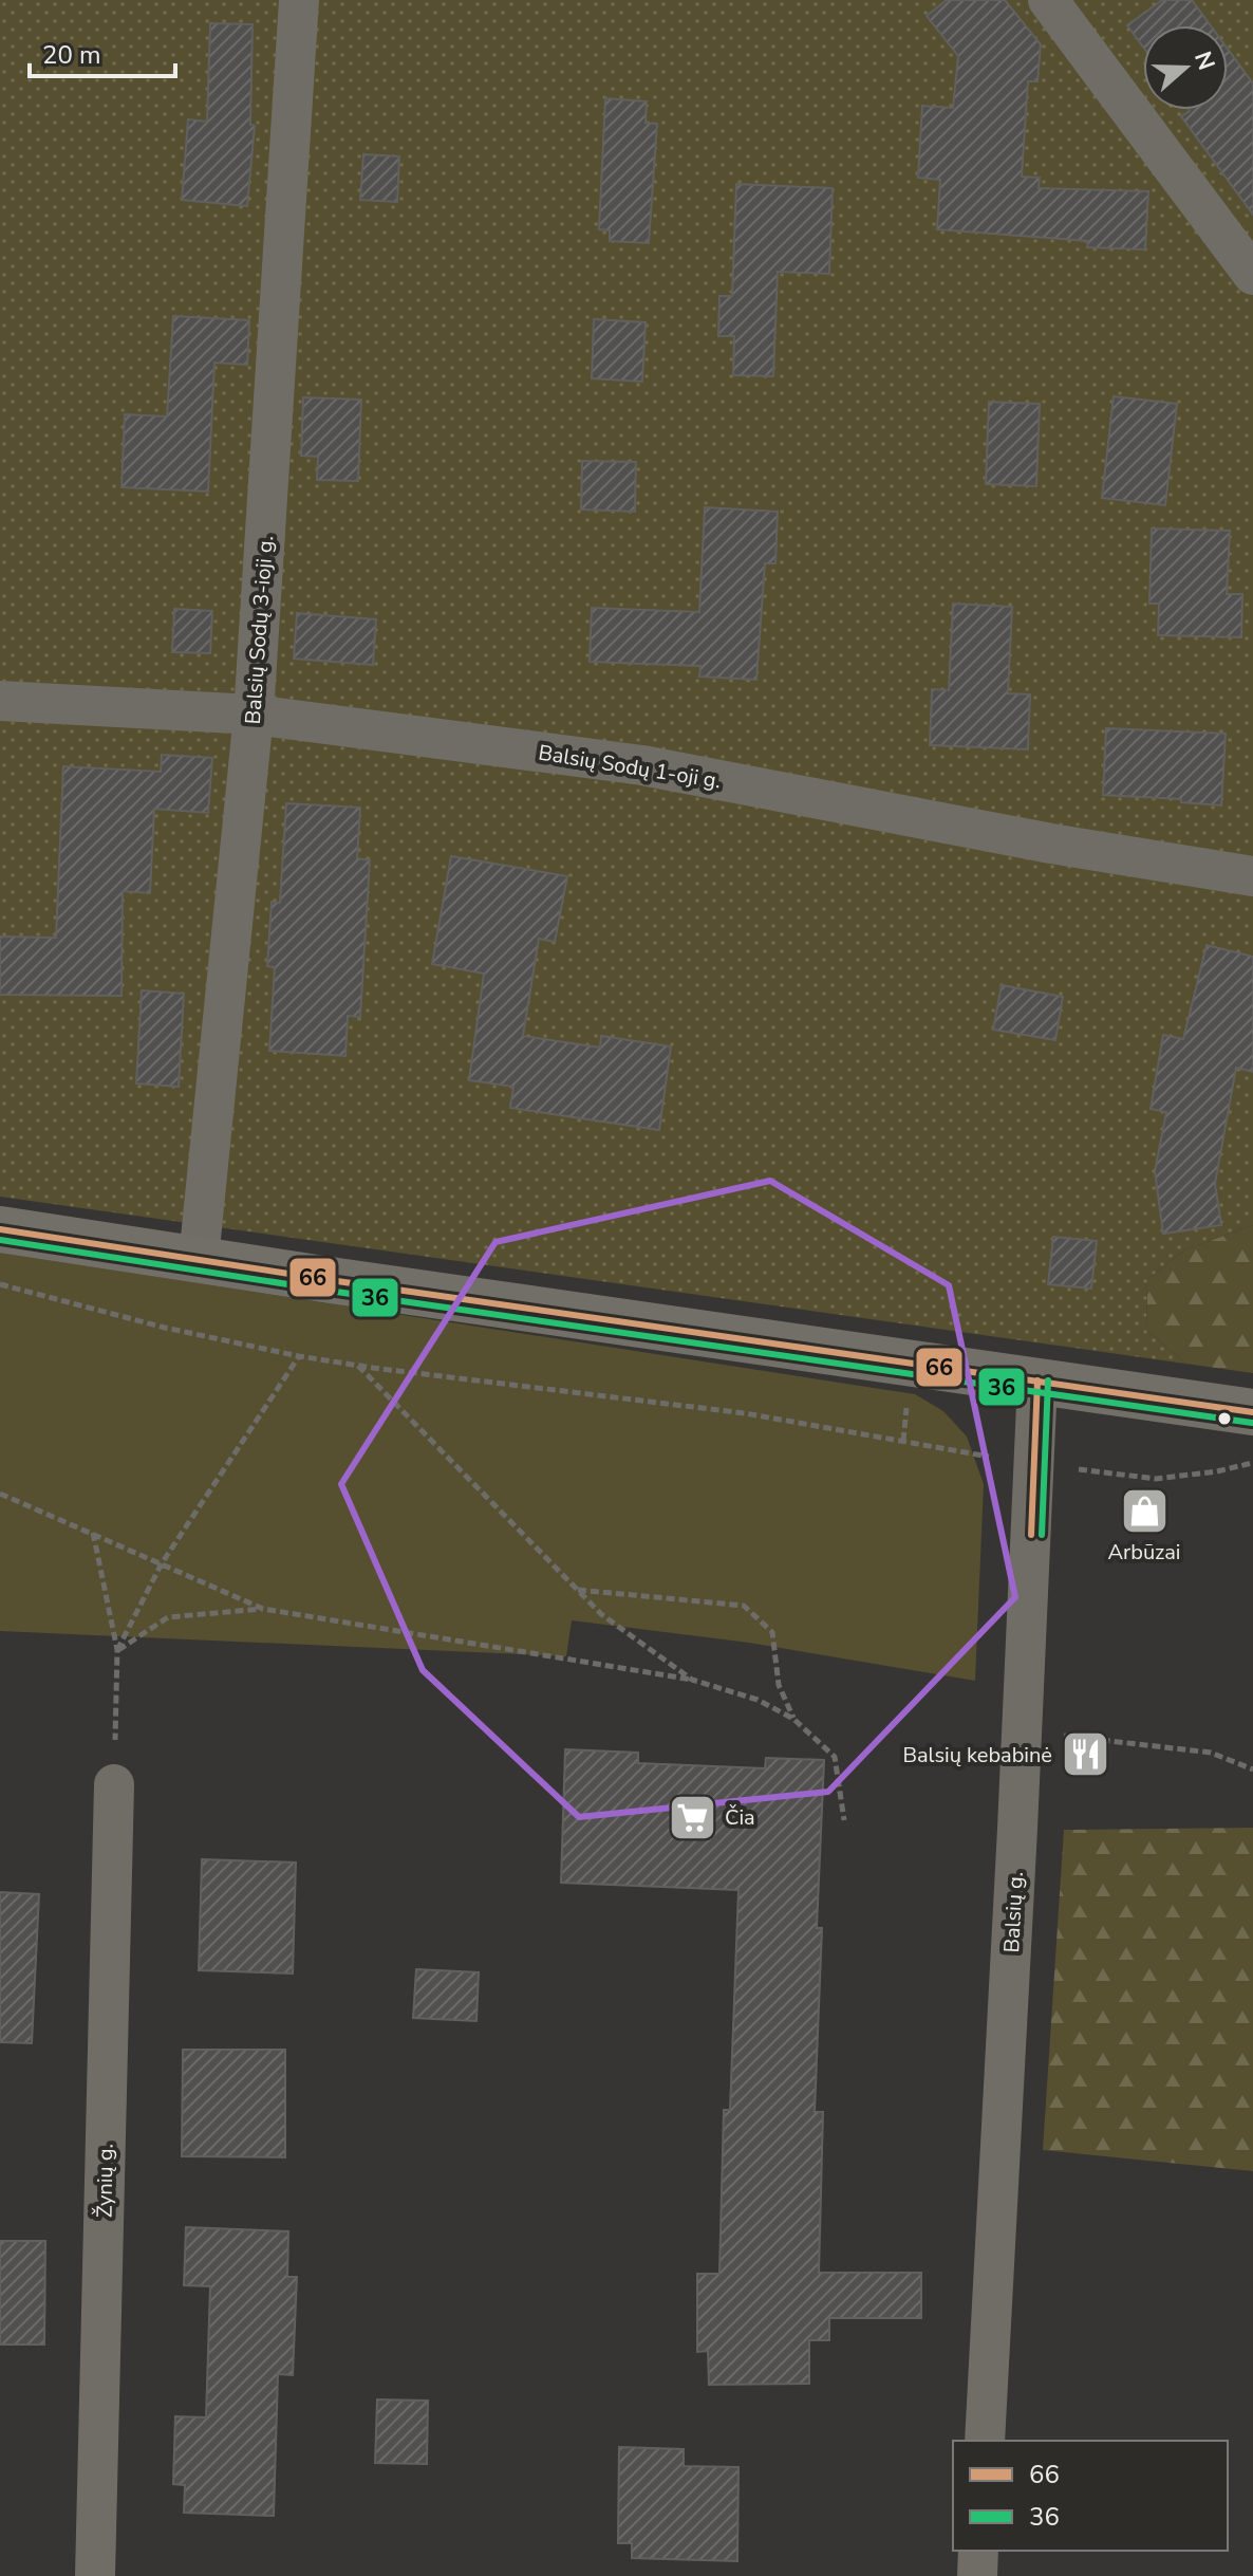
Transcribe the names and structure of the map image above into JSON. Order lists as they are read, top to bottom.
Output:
{
  "streets": {
    "street": [
      "Balsių Sodų 3-ioji g.",
      "Balsių Sodų 1-oji g.",
      "Balsių g.",
      "Žynių g."
    ]
  },
  "crossings": [
    ["Balsių Sodų 3-ioji g.", "Balsių Sodų 1-oji g."]
  ],
  "places": {
    "shop": ["Arbūzai"],
    "restaurant": ["Balsių kebabinė"],
    "supermarket": ["Čia"]
  },
  "lines": ["transit line 66", "transit line 36"],
  "legend": ["66", "36"],
  "scale_bar": "20 m",
  "north": "right"
}
